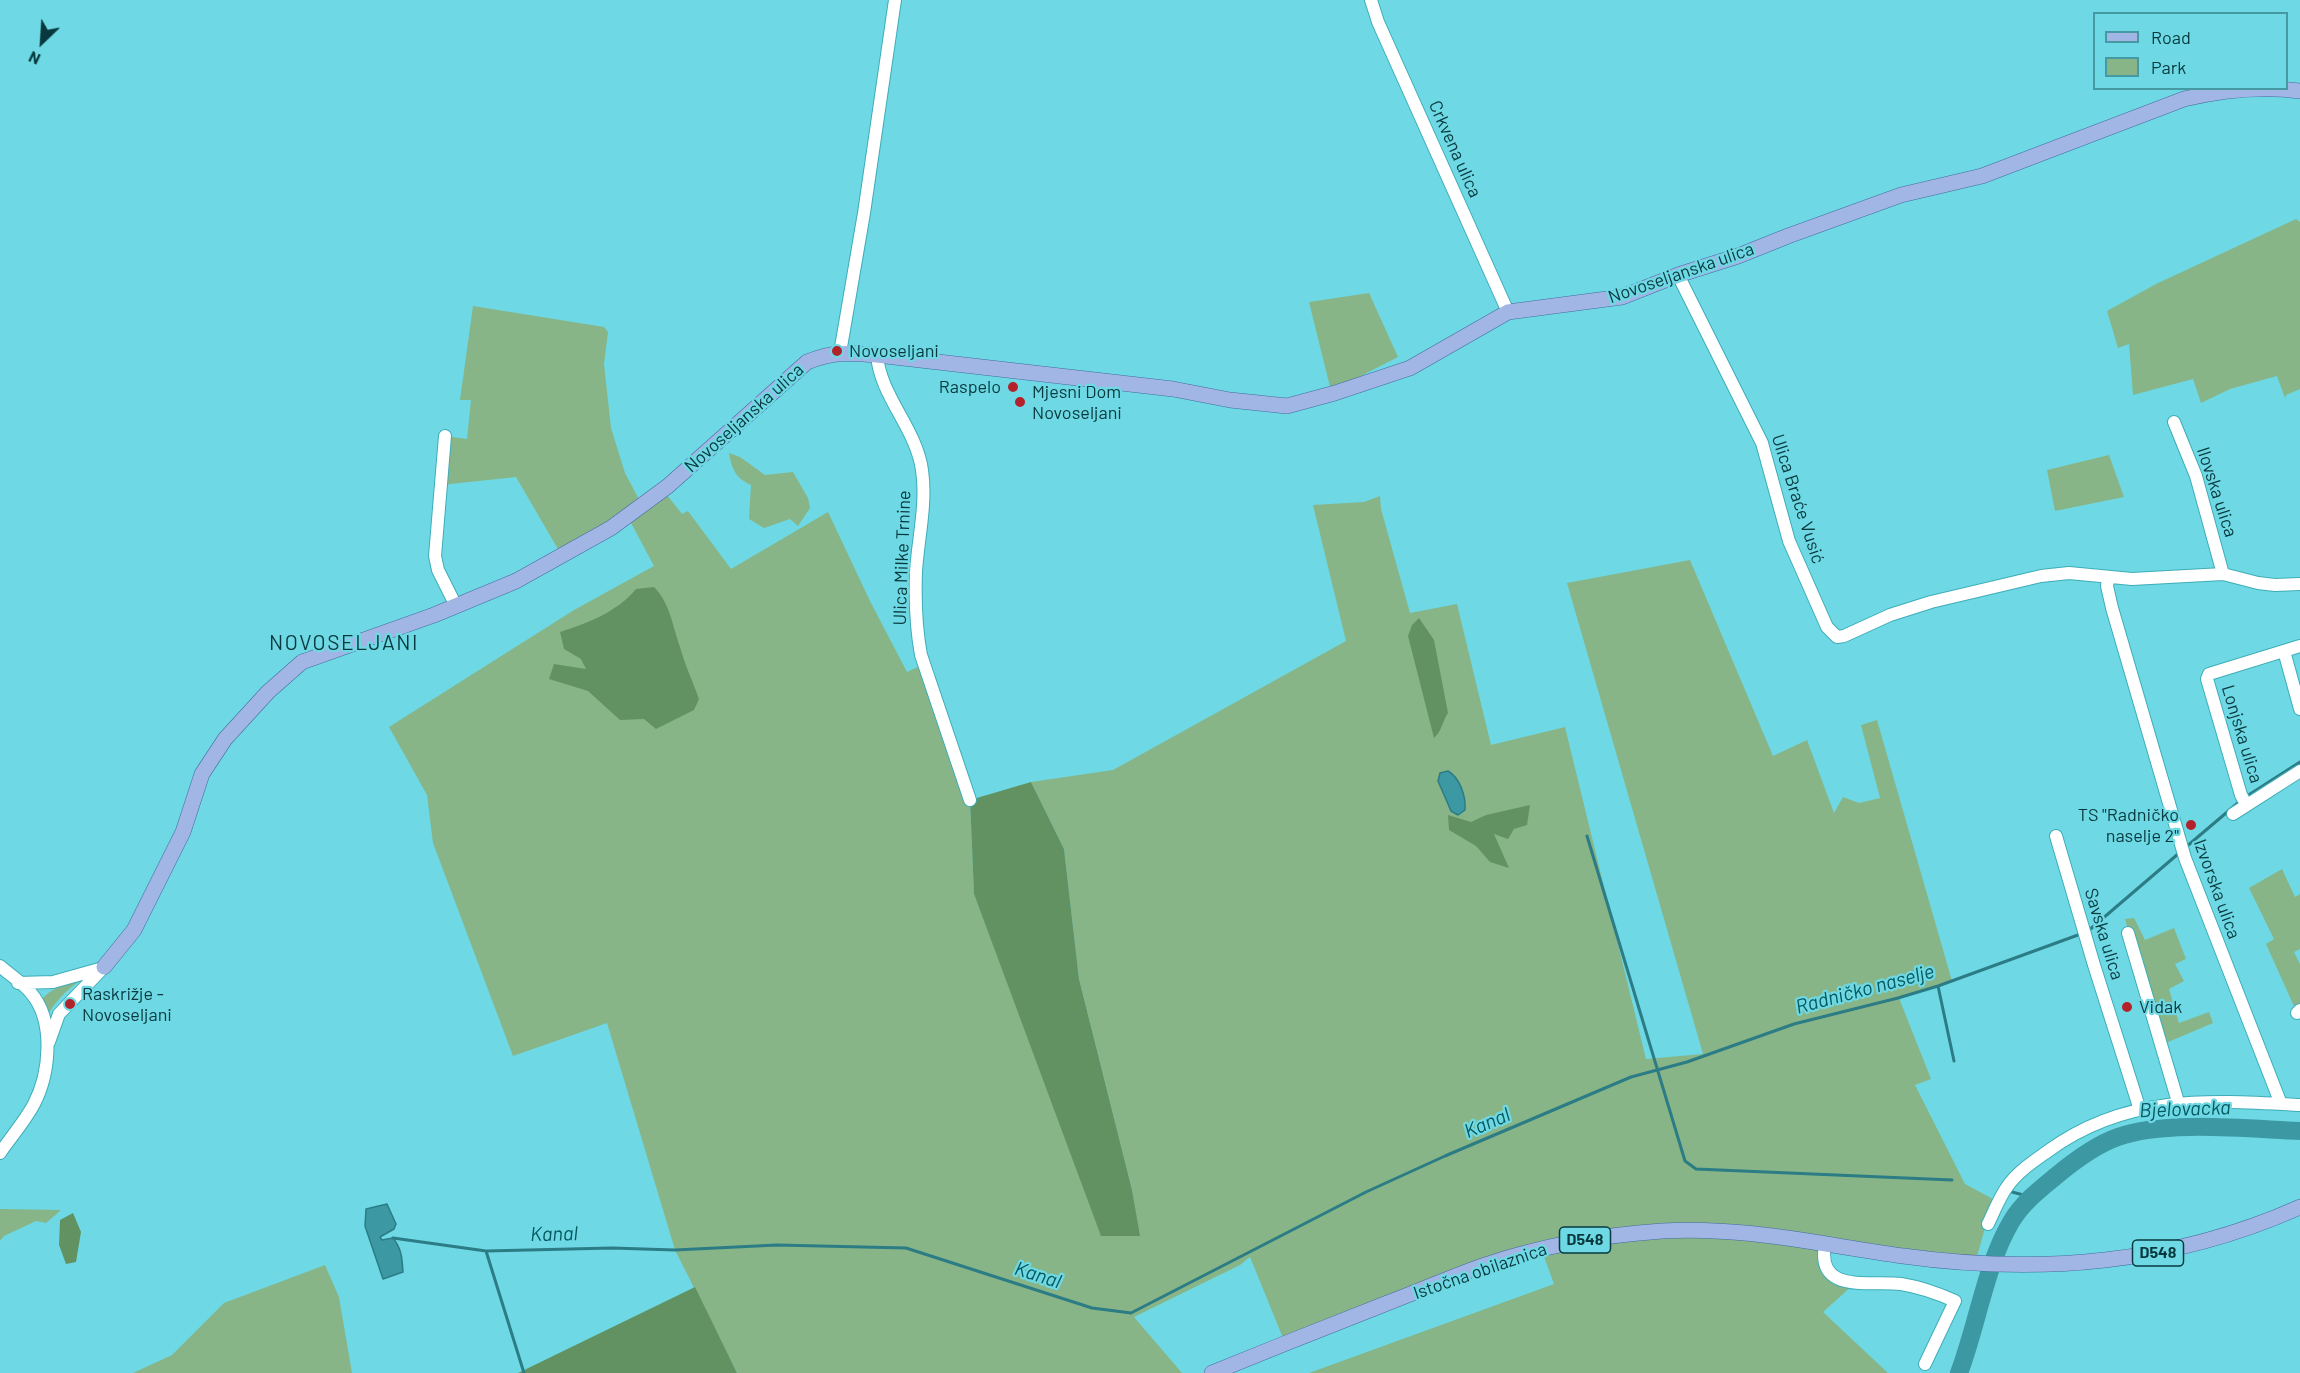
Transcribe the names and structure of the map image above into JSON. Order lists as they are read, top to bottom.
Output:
{
  "streets": {
    "main road": ["Novoseljanska ulica", "D548", "Istočna obilaznica"],
    "street": [
      "Crkvena ulica",
      "Ilovska ulica",
      "Ulica Braće Vusić",
      "Ulica Milke Trnine",
      "Lonjska ulica",
      "Izvorska ulica",
      "Savska ulica"
    ]
  },
  "crossings": [
    ["Crkvena ulica", "Novoseljanska ulica"],
    ["Novoseljanska ulica", "Ulica Braće Vusić"],
    ["Novoseljanska ulica", "Ulica Milke Trnine"],
    ["Ulica Braće Vusić", "Izvorska ulica"]
  ],
  "districts": ["NOVOSELJANI"],
  "water": ["Radničko naselje", "Bjelovacka", "Kanal"],
  "places": [
    "Novoseljani",
    "Raspelo",
    "Mjesni Dom Novoseljani",
    "TS \"Radničko naselje 2\"",
    "Raskrižje - Novoseljani",
    "Vidak"
  ],
  "legend": ["Road", "Park"],
  "north": "bottom left"
}
